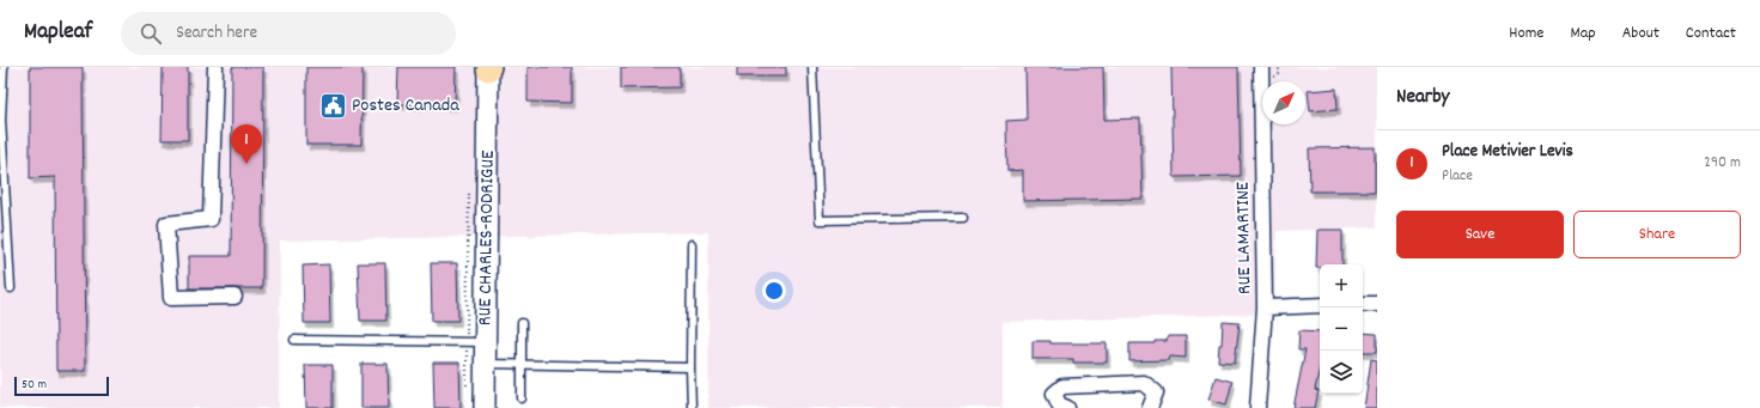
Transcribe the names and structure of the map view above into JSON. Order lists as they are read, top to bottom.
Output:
{
  "streets": {
    "street": ["RUE CHARLES-RODRIGUE", "RUE LAMARTINE"]
  },
  "places": {
    "public building": ["Postes Canada"]
  },
  "scale_bar": "50 m",
  "north": "top right",
  "page": {
    "header": "Mapleaf",
    "search": "Search here",
    "nav": [
      "Home",
      "Map",
      "About",
      "Contact"
    ],
    "heading": "Nearby",
    "pins": "1",
    "list": [
      {
        "mark": "1",
        "name": "Place Metivier Levis",
        "note": "Place",
        "value": "290 m"
      }
    ],
    "buttons": ["Save", "Share"],
    "map_buttons": ["+", "−"],
    "scale": "50 m"
  }
}
